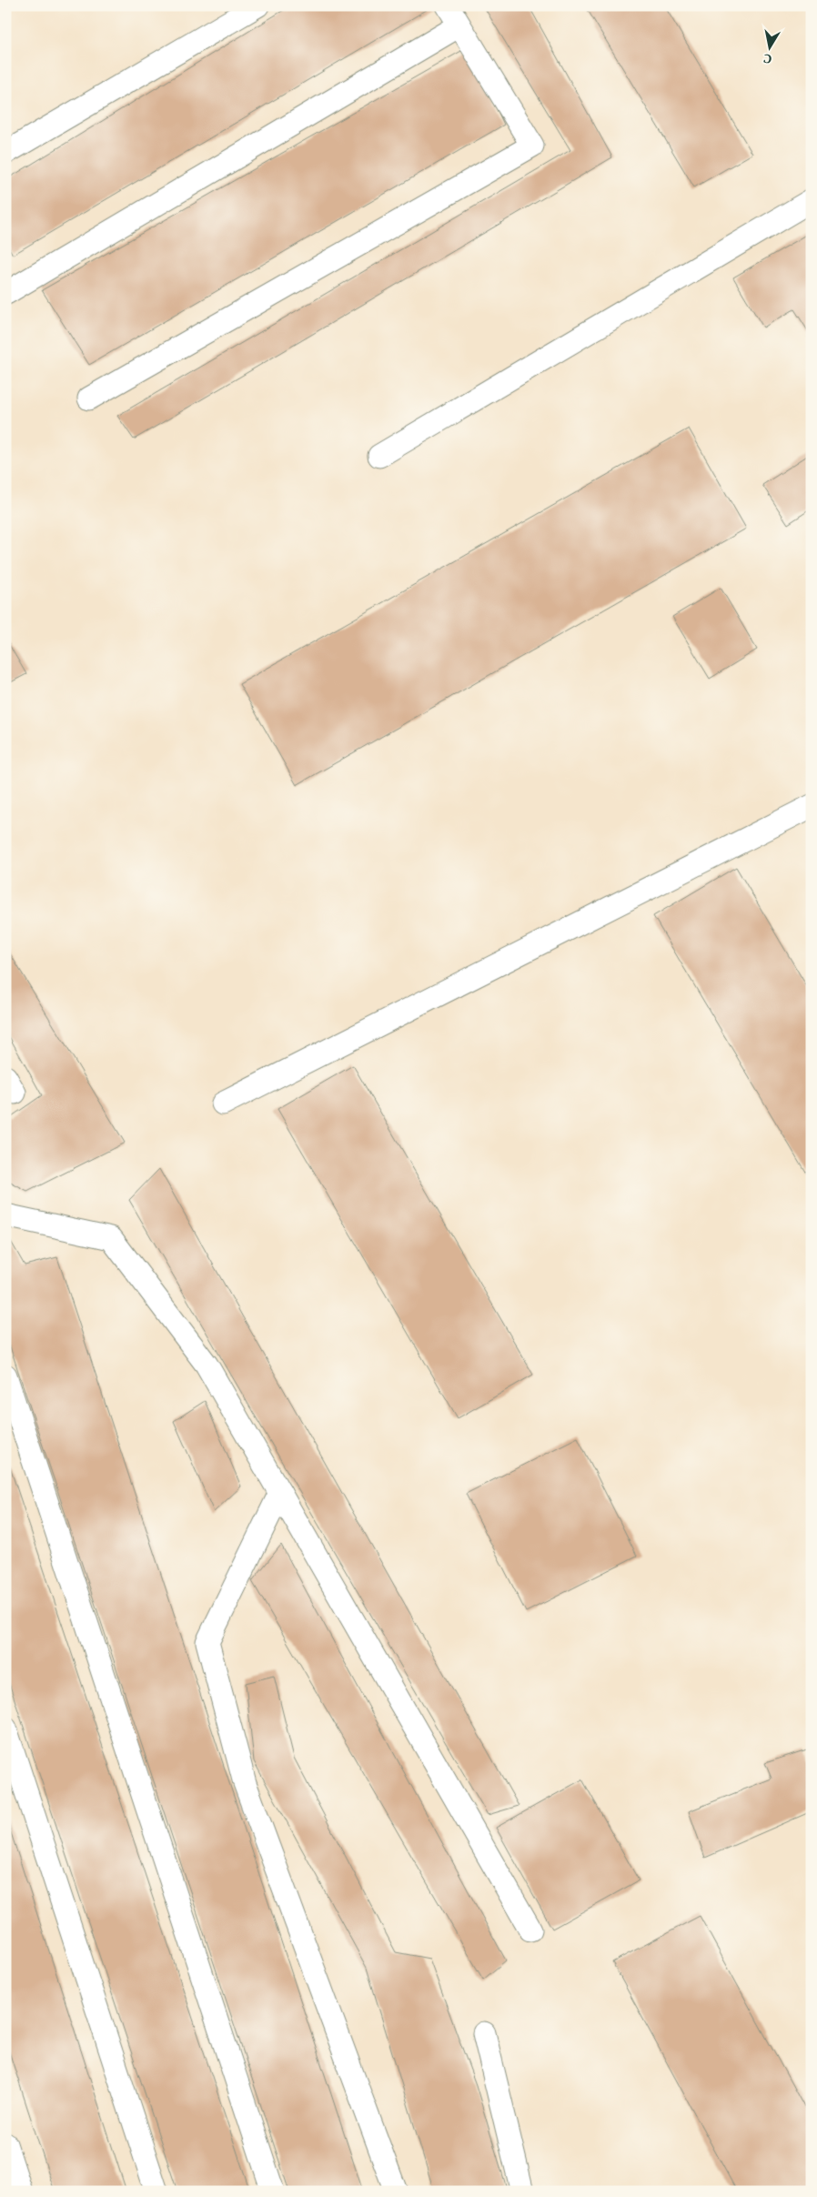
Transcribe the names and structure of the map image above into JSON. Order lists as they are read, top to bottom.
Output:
{
  "north": "bottom"
}
